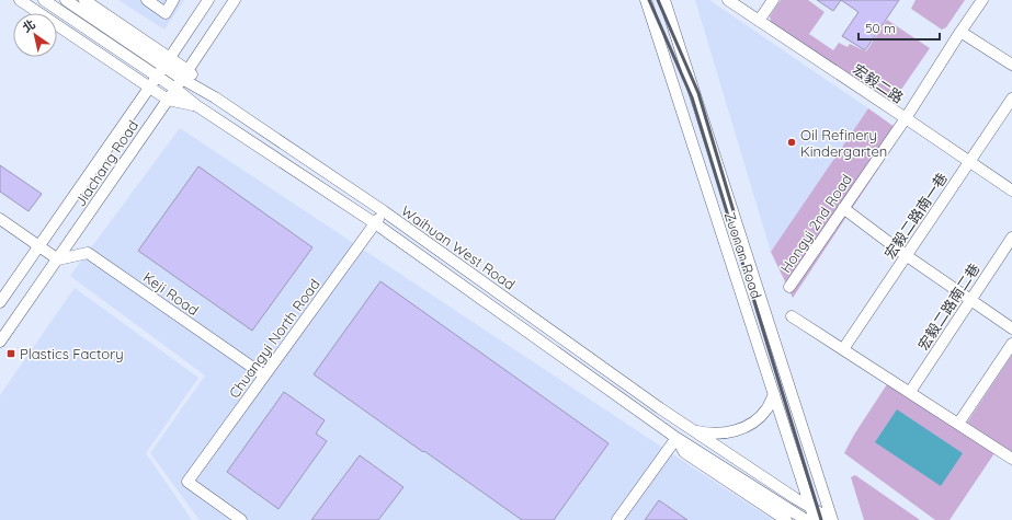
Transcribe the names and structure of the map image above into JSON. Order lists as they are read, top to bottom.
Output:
{
  "streets": {
    "street": [
      "宏毅二路",
      "Jiachang Road",
      "宏毅二路南一巷",
      "Hongyi 2nd Road",
      "Waihuan West Road",
      "Zuonan Road",
      "Keji Road",
      "宏毅二路南二巷",
      "Chuangyi North Road"
    ]
  },
  "crossings": [
    ["宏毅二路", "宏毅二路南一巷"],
    ["宏毅二路", "Hongyi 2nd Road"],
    ["Jiachang Road", "Waihuan West Road"],
    ["Jiachang Road", "Keji Road"],
    ["Waihuan West Road", "Zuonan Road"],
    ["Waihuan West Road", "Chuangyi North Road"],
    ["Keji Road", "Chuangyi North Road"]
  ],
  "places": {
    "other": ["Oil Refinery Kindergarten"],
    "transit": ["Plastics Factory"]
  },
  "scale_bar": "50 m",
  "north": "top left"
}
